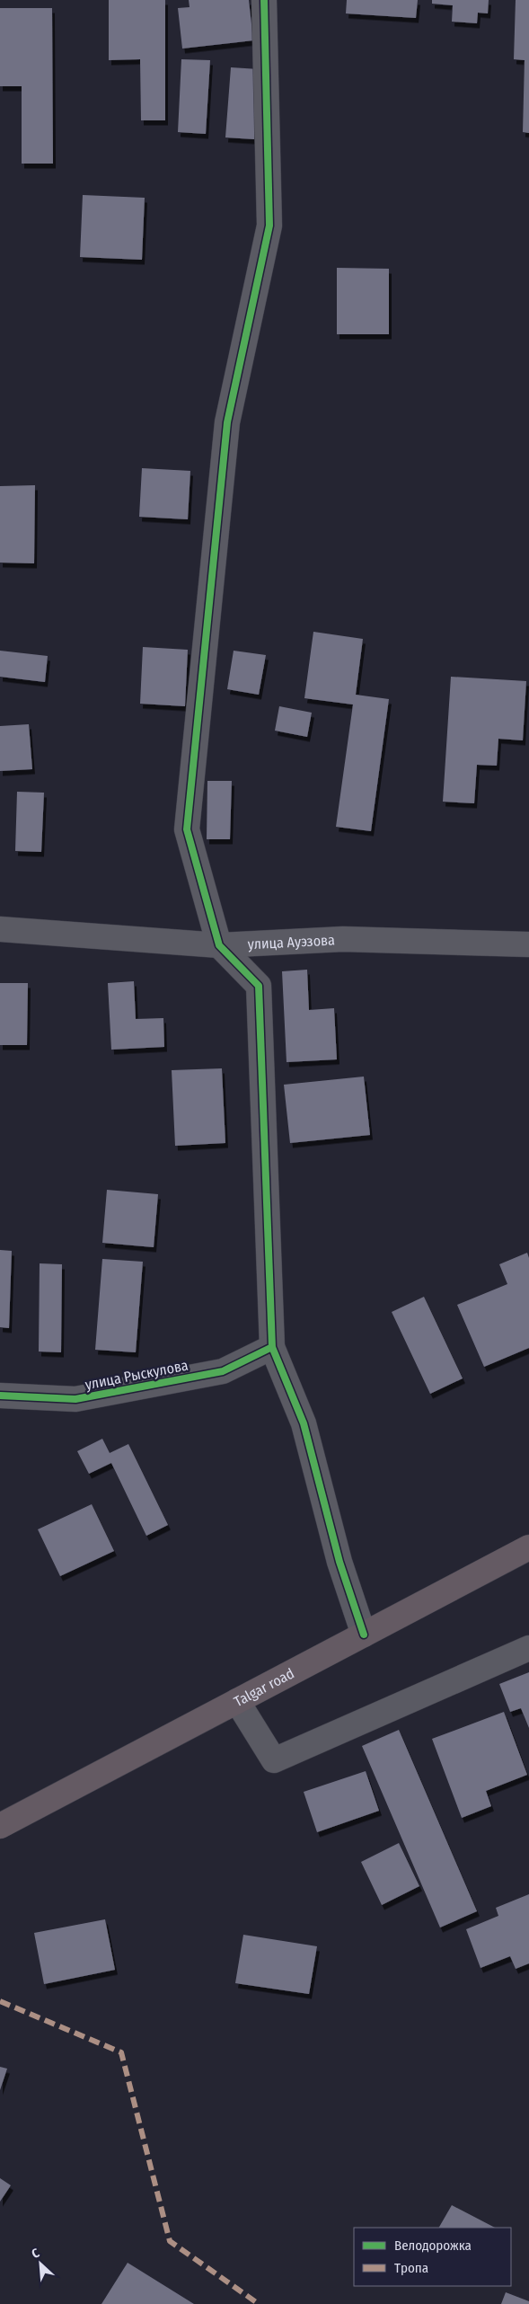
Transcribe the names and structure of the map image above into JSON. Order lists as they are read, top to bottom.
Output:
{
  "streets": {
    "main road": ["Talgar road"],
    "street": ["улица Ауэзова", "улица Рыскулова"]
  },
  "legend": ["Велодорожка", "Тропа"],
  "north": "top left"
}
